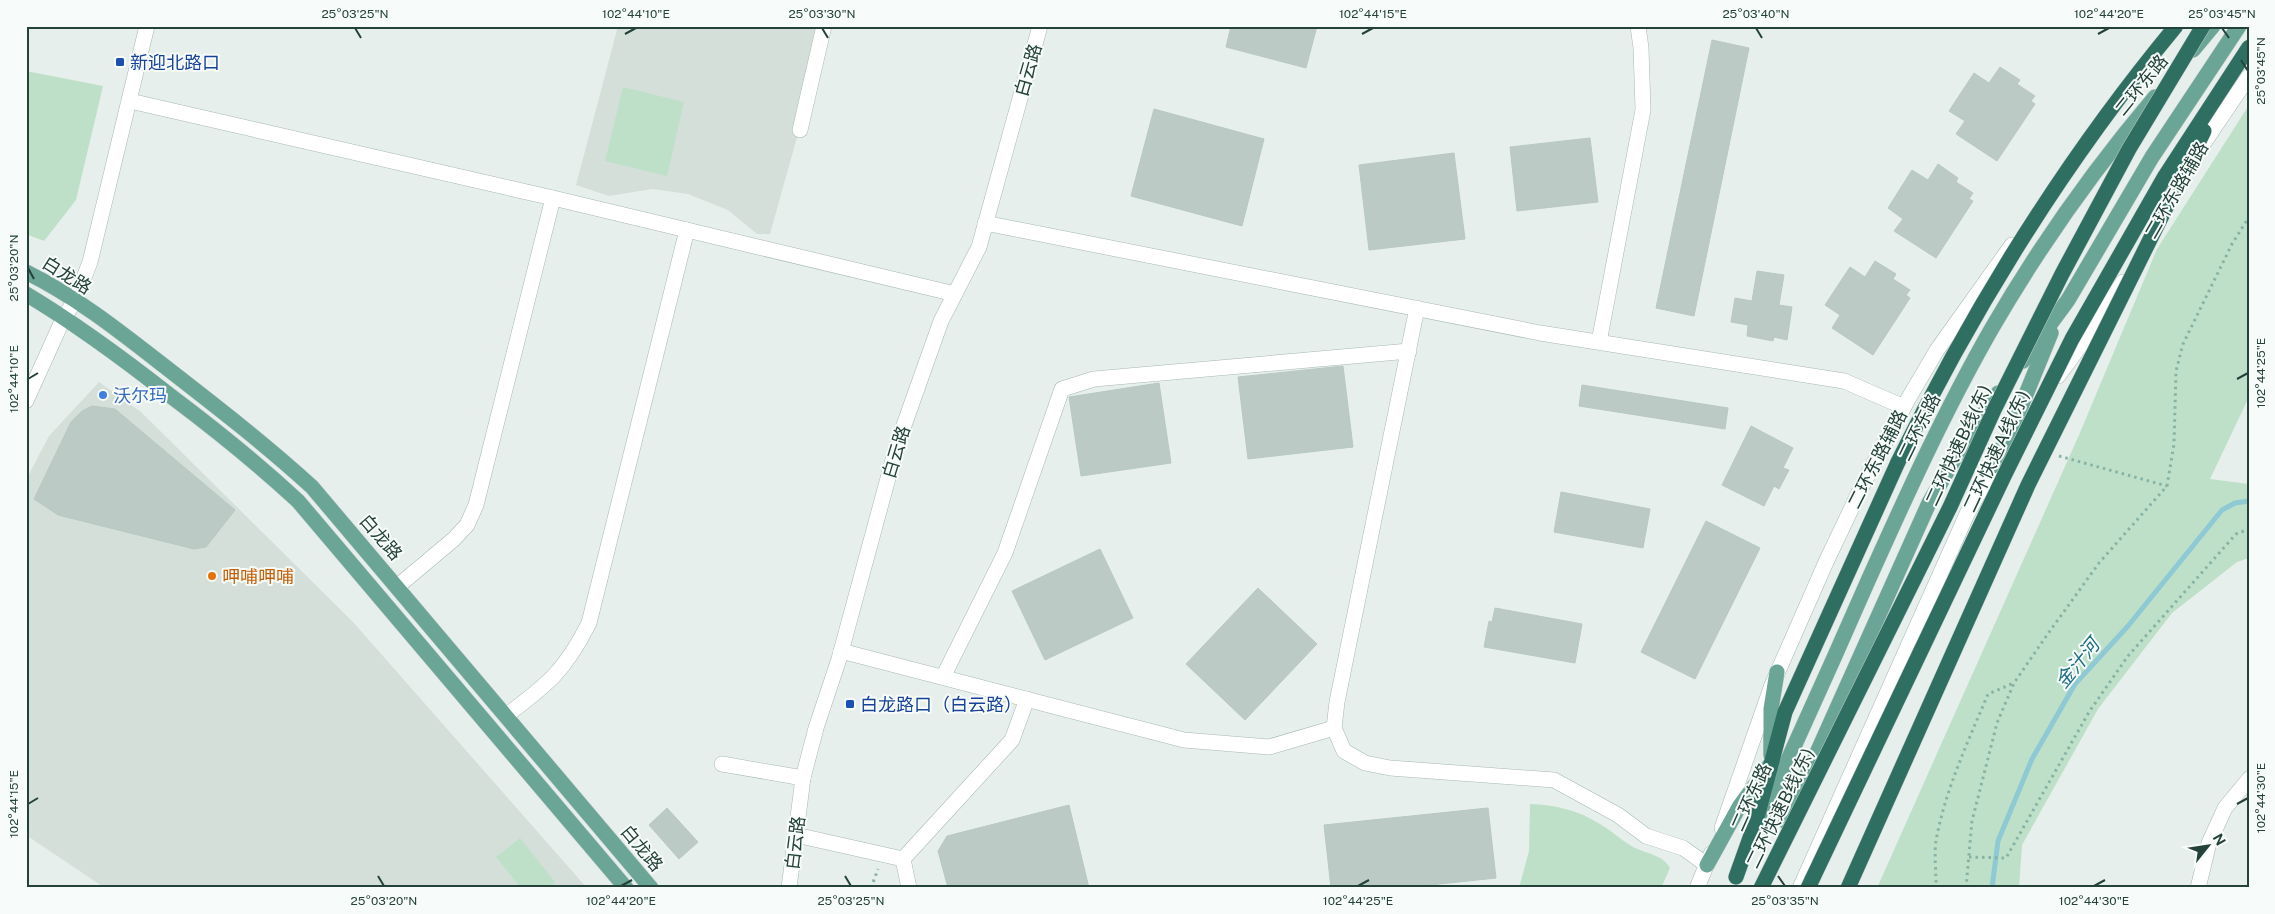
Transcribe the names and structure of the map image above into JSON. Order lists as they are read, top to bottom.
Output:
{
  "streets": {
    "highway": ["二环快速B线(东)", "二环快速A线(东)"],
    "main road": ["二环东路", "白龙路"],
    "street": ["白云路", "二环东路辅路"]
  },
  "water": ["金汁河"],
  "places": {
    "transit": ["新迎北路口", "白龙路口（白云路）"],
    "other": ["沃尔玛", "呷哺呷哺"]
  },
  "north": "top right",
  "coordinates": [
    "25°03'25\"N",
    "102°44'10\"E",
    "25°03'30\"N",
    "102°44'15\"E",
    "25°03'40\"N",
    "102°44'20\"E",
    "25°03'45\"N",
    "25°03'20\"N",
    "102°44'25\"E",
    "102°44'30\"E",
    "25°03'35\"N"
  ]
}
